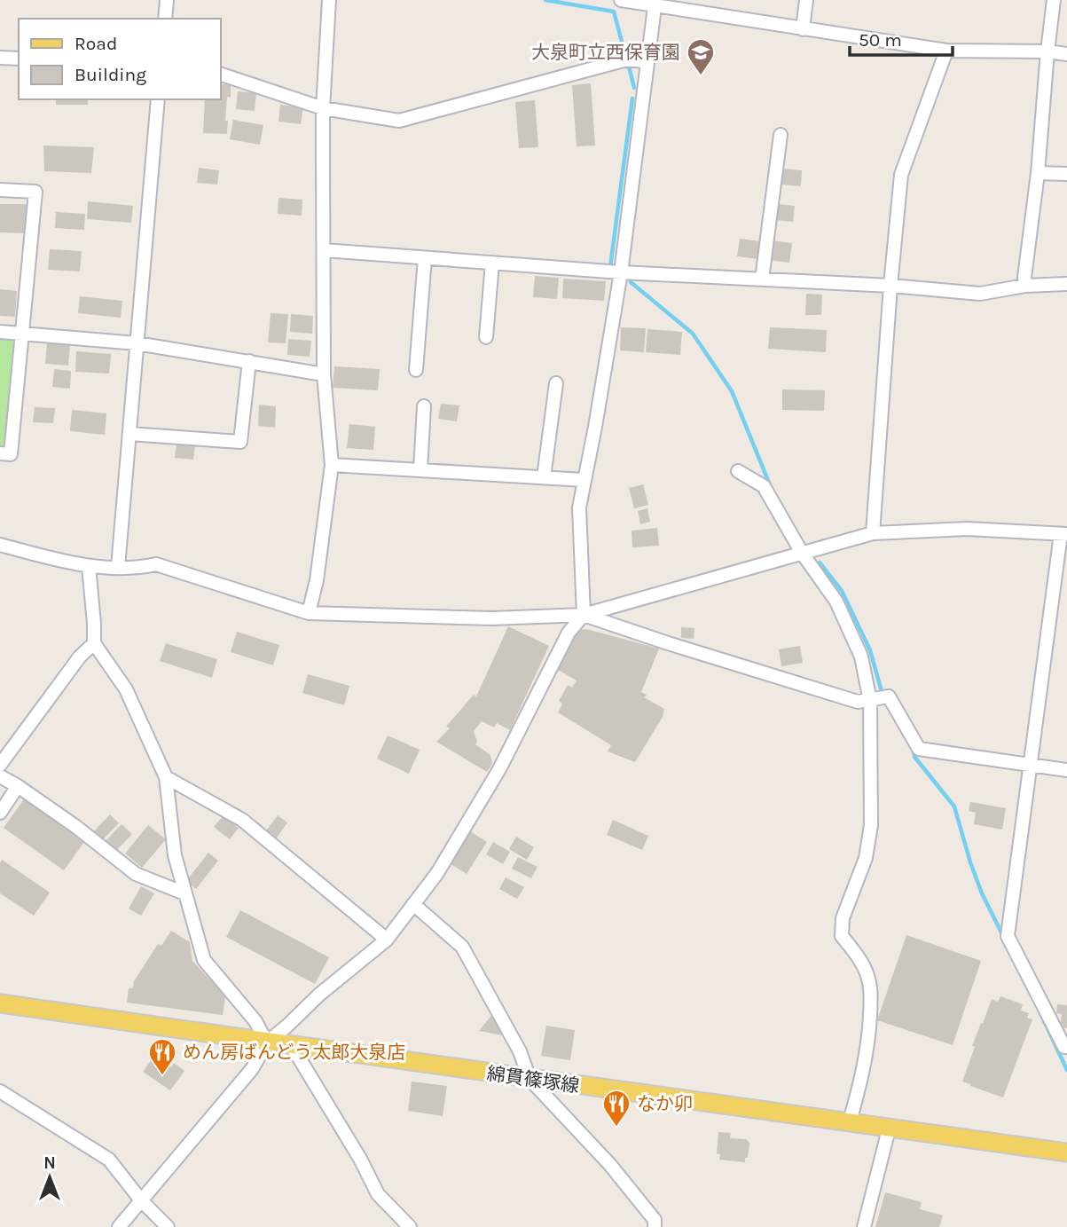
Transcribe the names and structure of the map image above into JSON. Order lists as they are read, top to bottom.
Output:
{
  "streets": {
    "main road": ["綿貫篠塚線"]
  },
  "places": {
    "school or university": ["大泉町立西保育園"],
    "restaurant": ["めん房ばんどう太郎大泉店", "なか卯"]
  },
  "legend": ["Road", "Building"],
  "scale_bar": "50 m",
  "north": "top"
}
